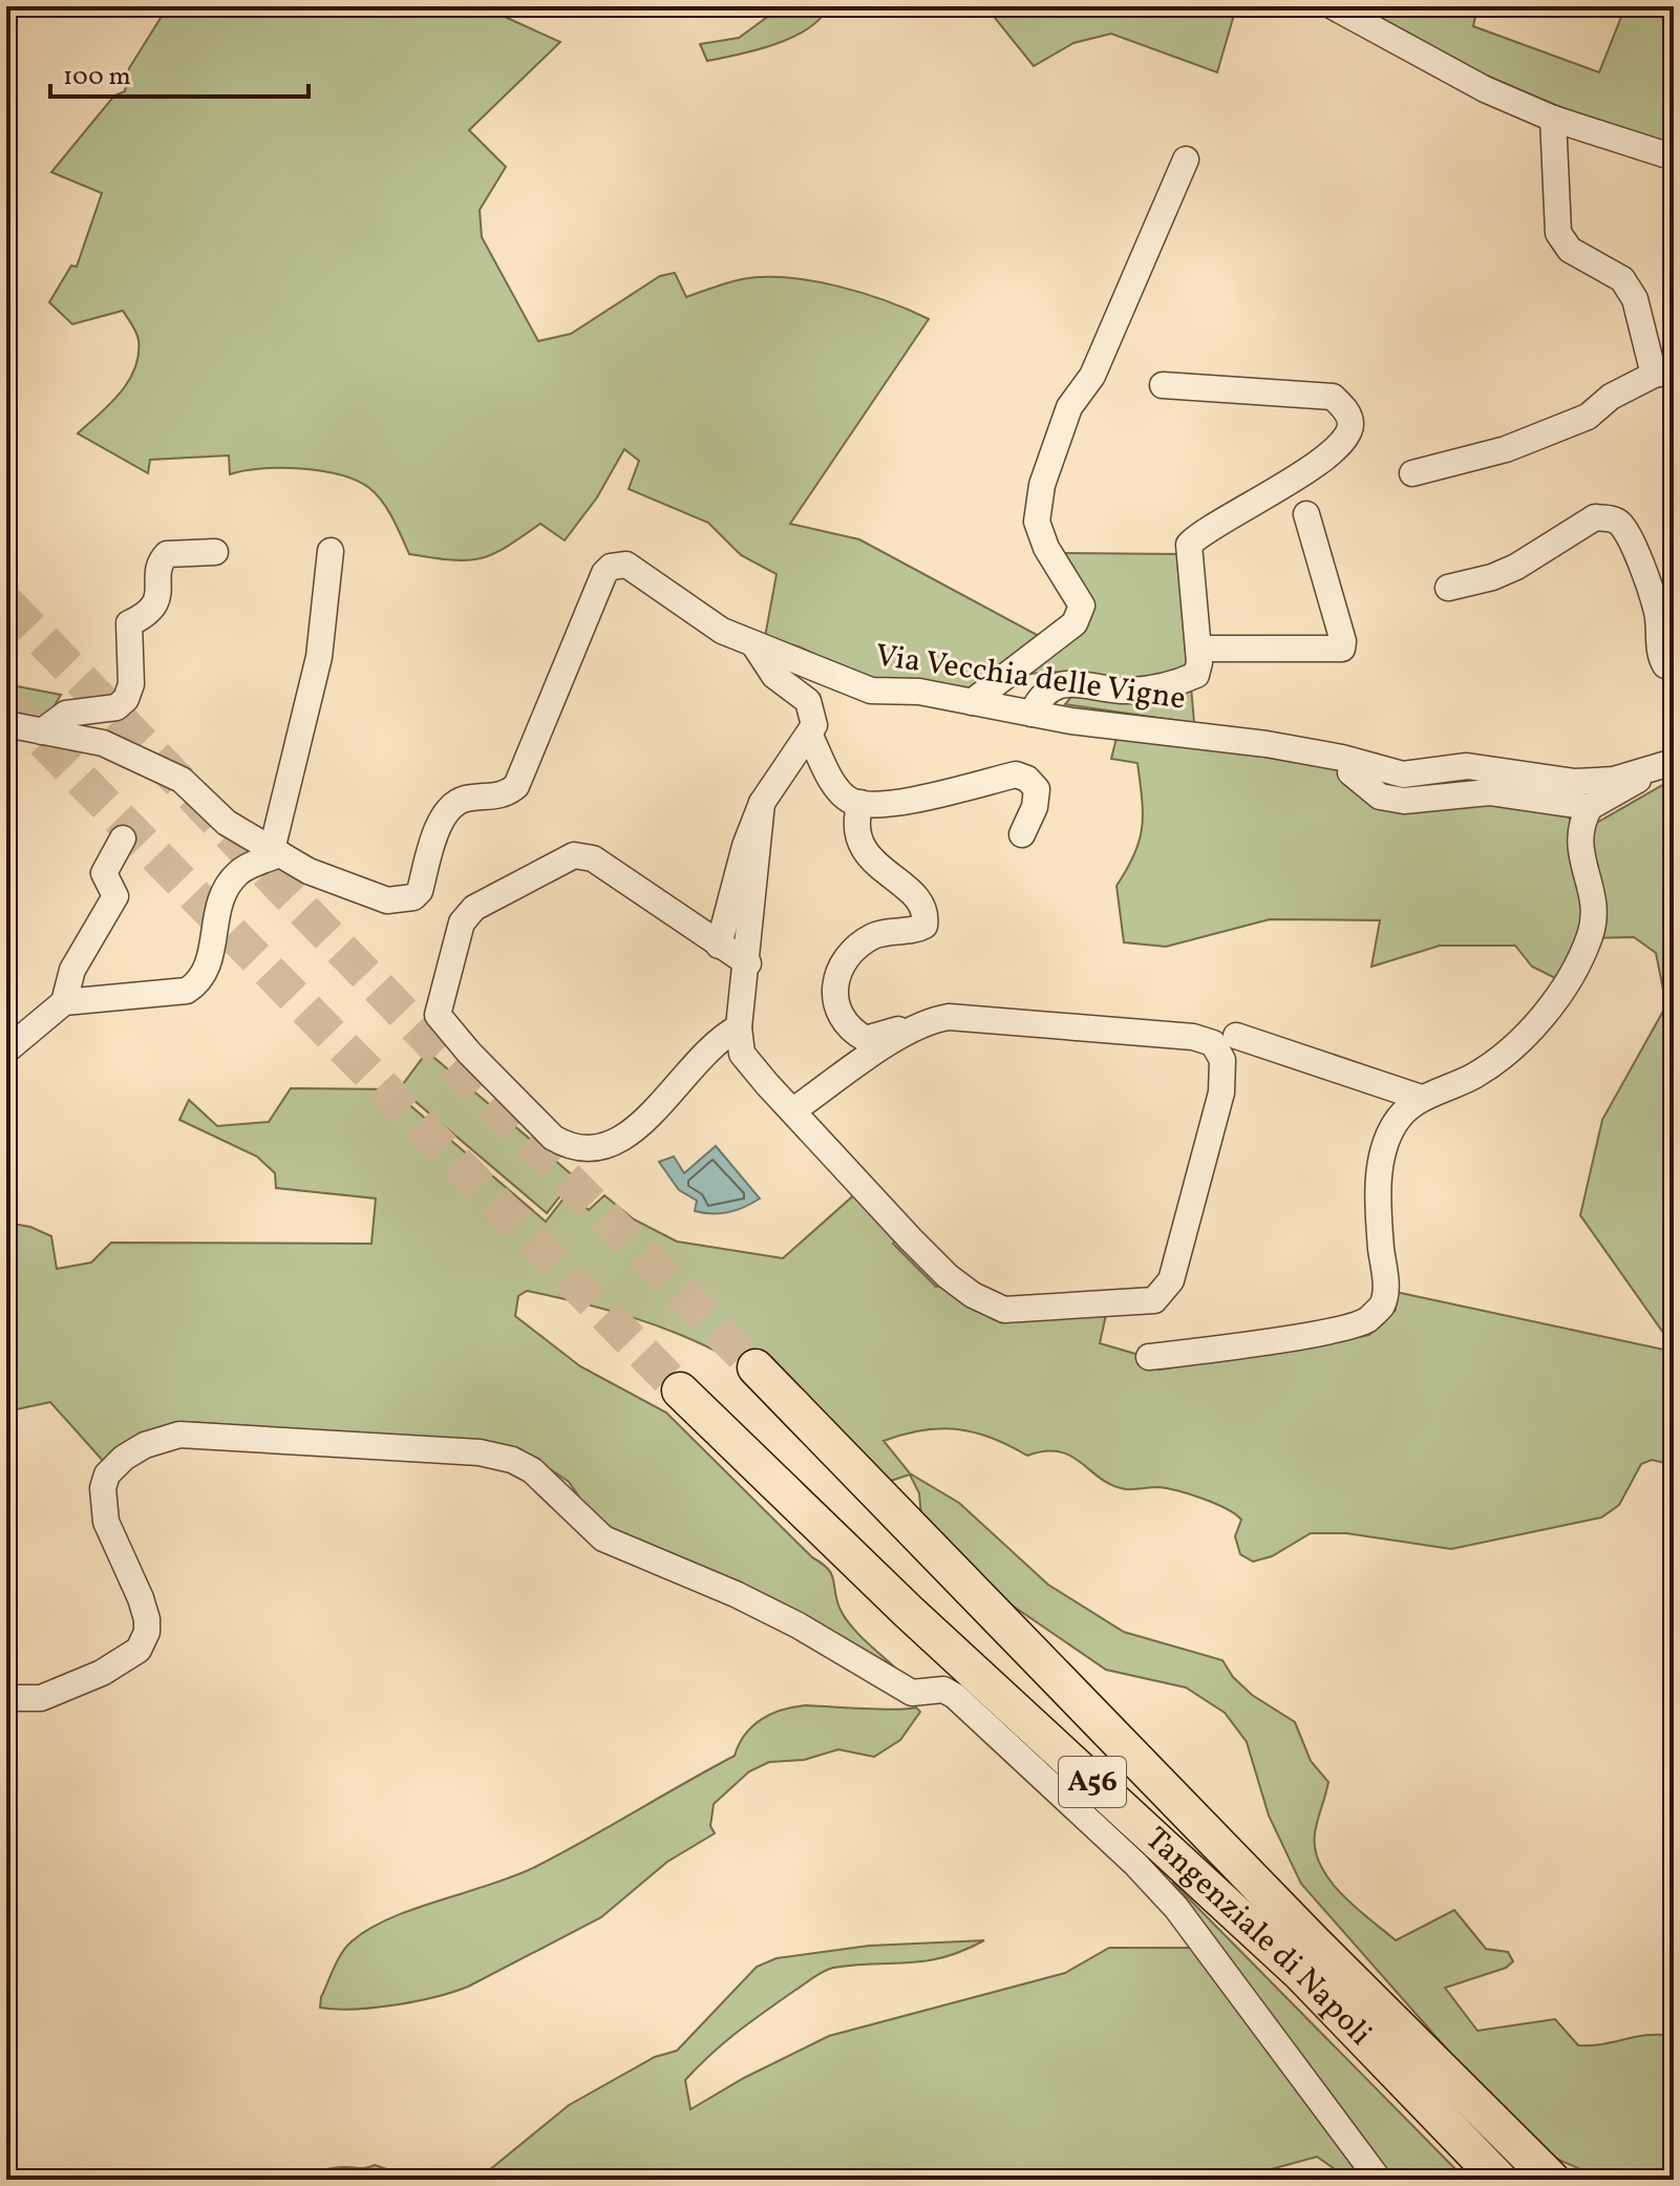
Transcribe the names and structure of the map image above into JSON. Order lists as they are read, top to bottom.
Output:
{
  "streets": {
    "highway": ["A56", "Tangenziale di Napoli"],
    "street": ["Via Vecchia delle Vigne"]
  },
  "scale_bar": "100 m"
}
